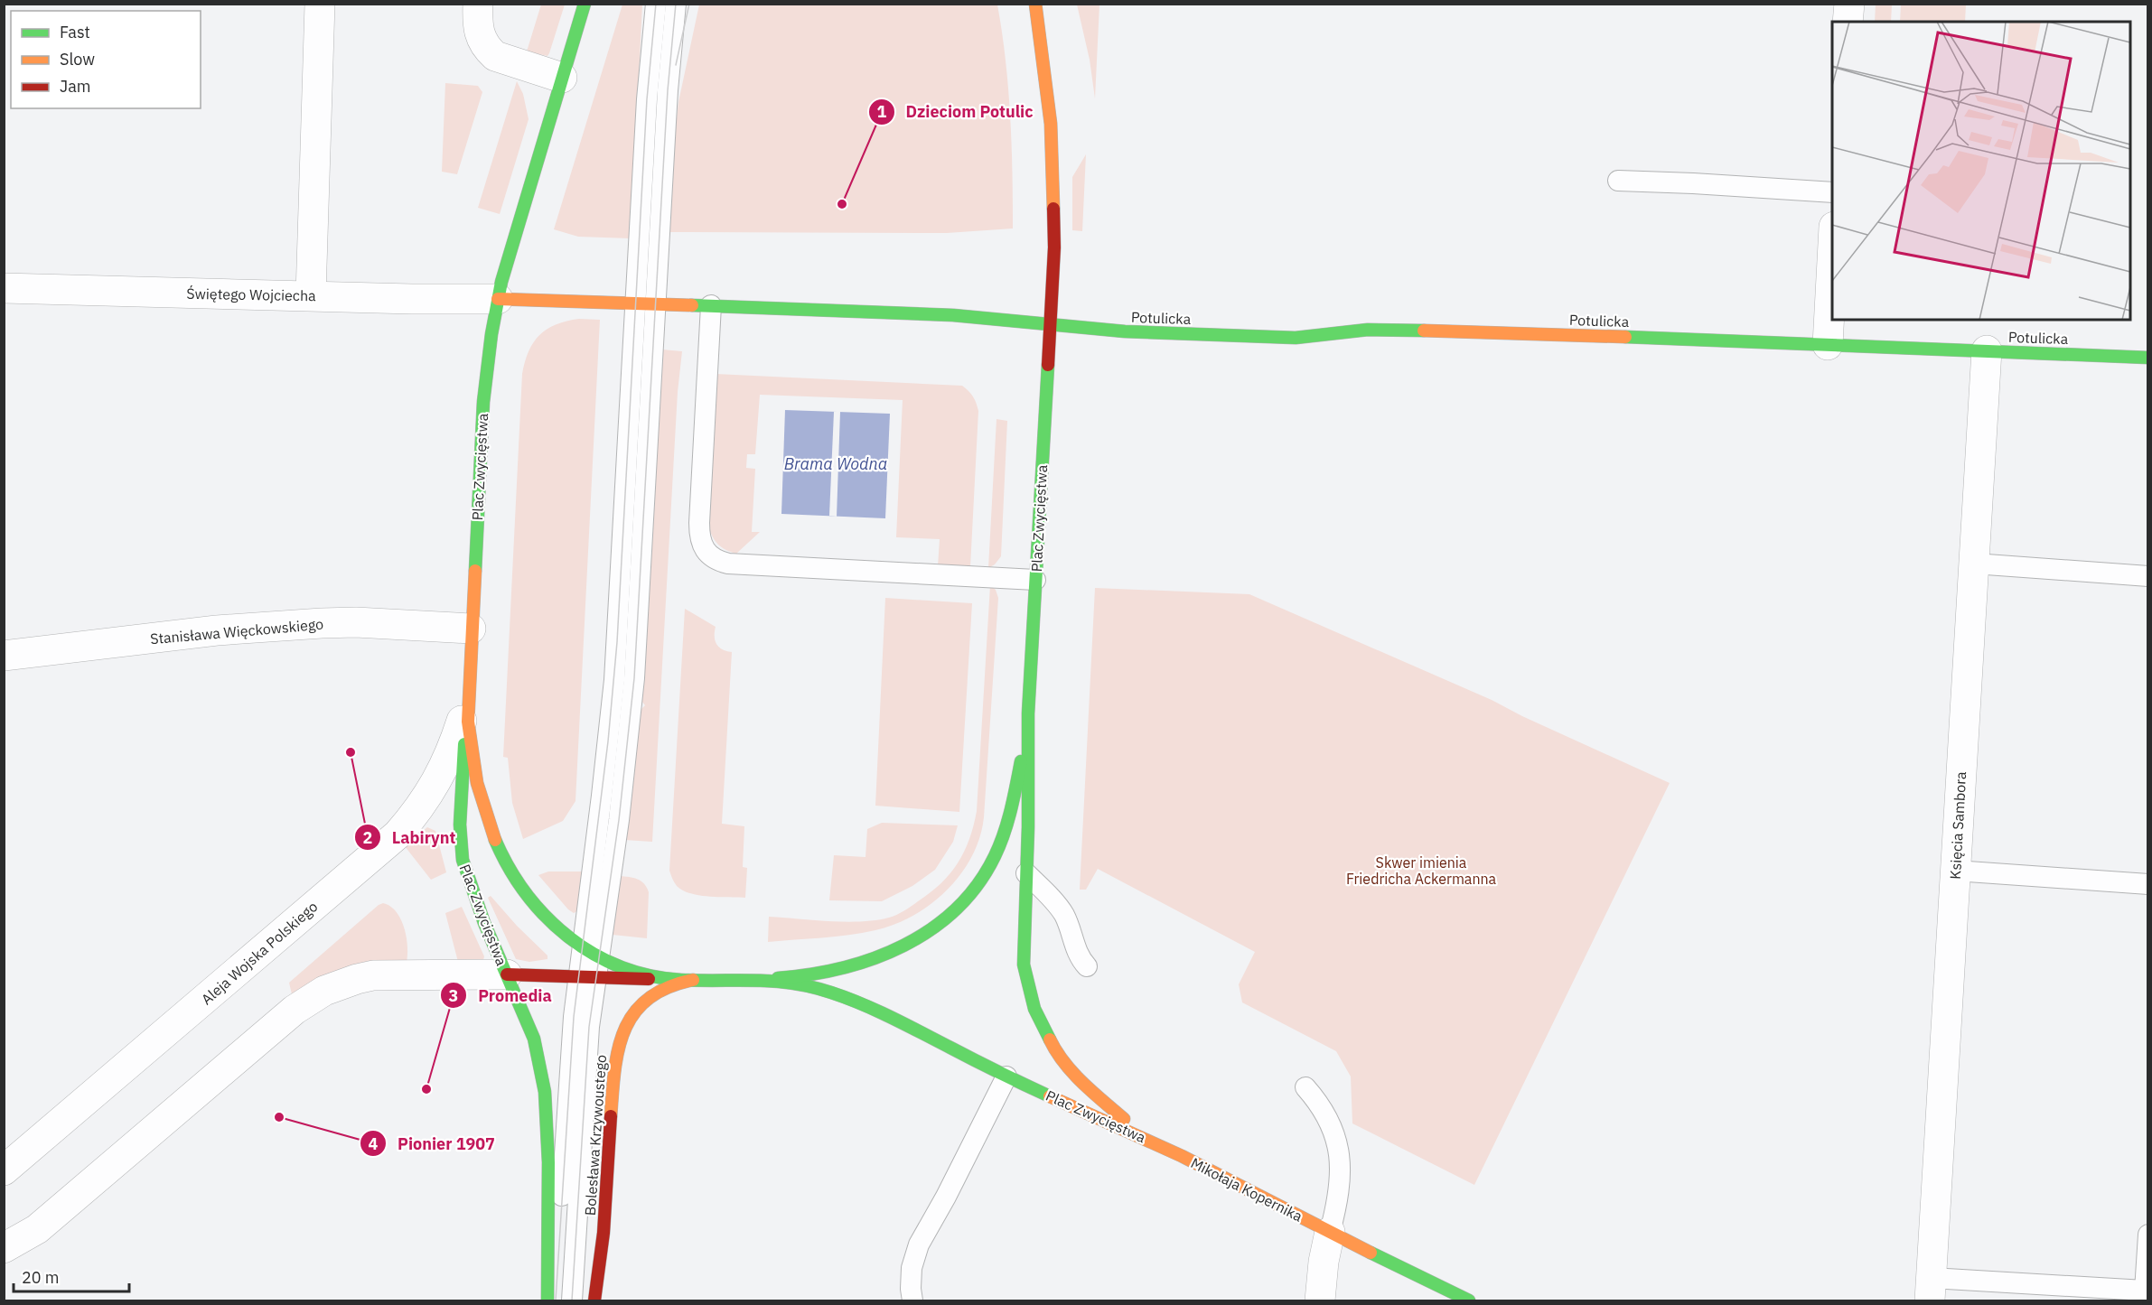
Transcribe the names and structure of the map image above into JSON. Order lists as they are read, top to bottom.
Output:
{
  "streets": {
    "street": [
      "Świętego Wojciecha",
      "Potulicka",
      "Plac Zwycięstwa",
      "Stanisława Więckowskiego",
      "Księcia Sambora",
      "Aleja Wojska Polskiego",
      "Bolesława Krzywoustego",
      "Mikołaja Kopernika"
    ]
  },
  "crossings": [
    ["Świętego Wojciecha", "Plac Zwycięstwa"],
    ["Potulicka", "Plac Zwycięstwa"],
    ["Potulicka", "Księcia Sambora"],
    ["Plac Zwycięstwa", "Stanisława Więckowskiego"],
    ["Plac Zwycięstwa", "Aleja Wojska Polskiego"],
    ["Plac Zwycięstwa", "Bolesława Krzywoustego"],
    ["Plac Zwycięstwa", "Mikołaja Kopernika"]
  ],
  "water": ["Brama Wodna"],
  "parks": ["Skwer imienia Friedricha Ackermanna"],
  "places": [
    "Dzieciom Potulic",
    "Labirynt",
    "Promedia",
    "Pionier 1907"
  ],
  "legend": ["Fast", "Slow", "Jam"],
  "scale_bar": "20 m"
}
